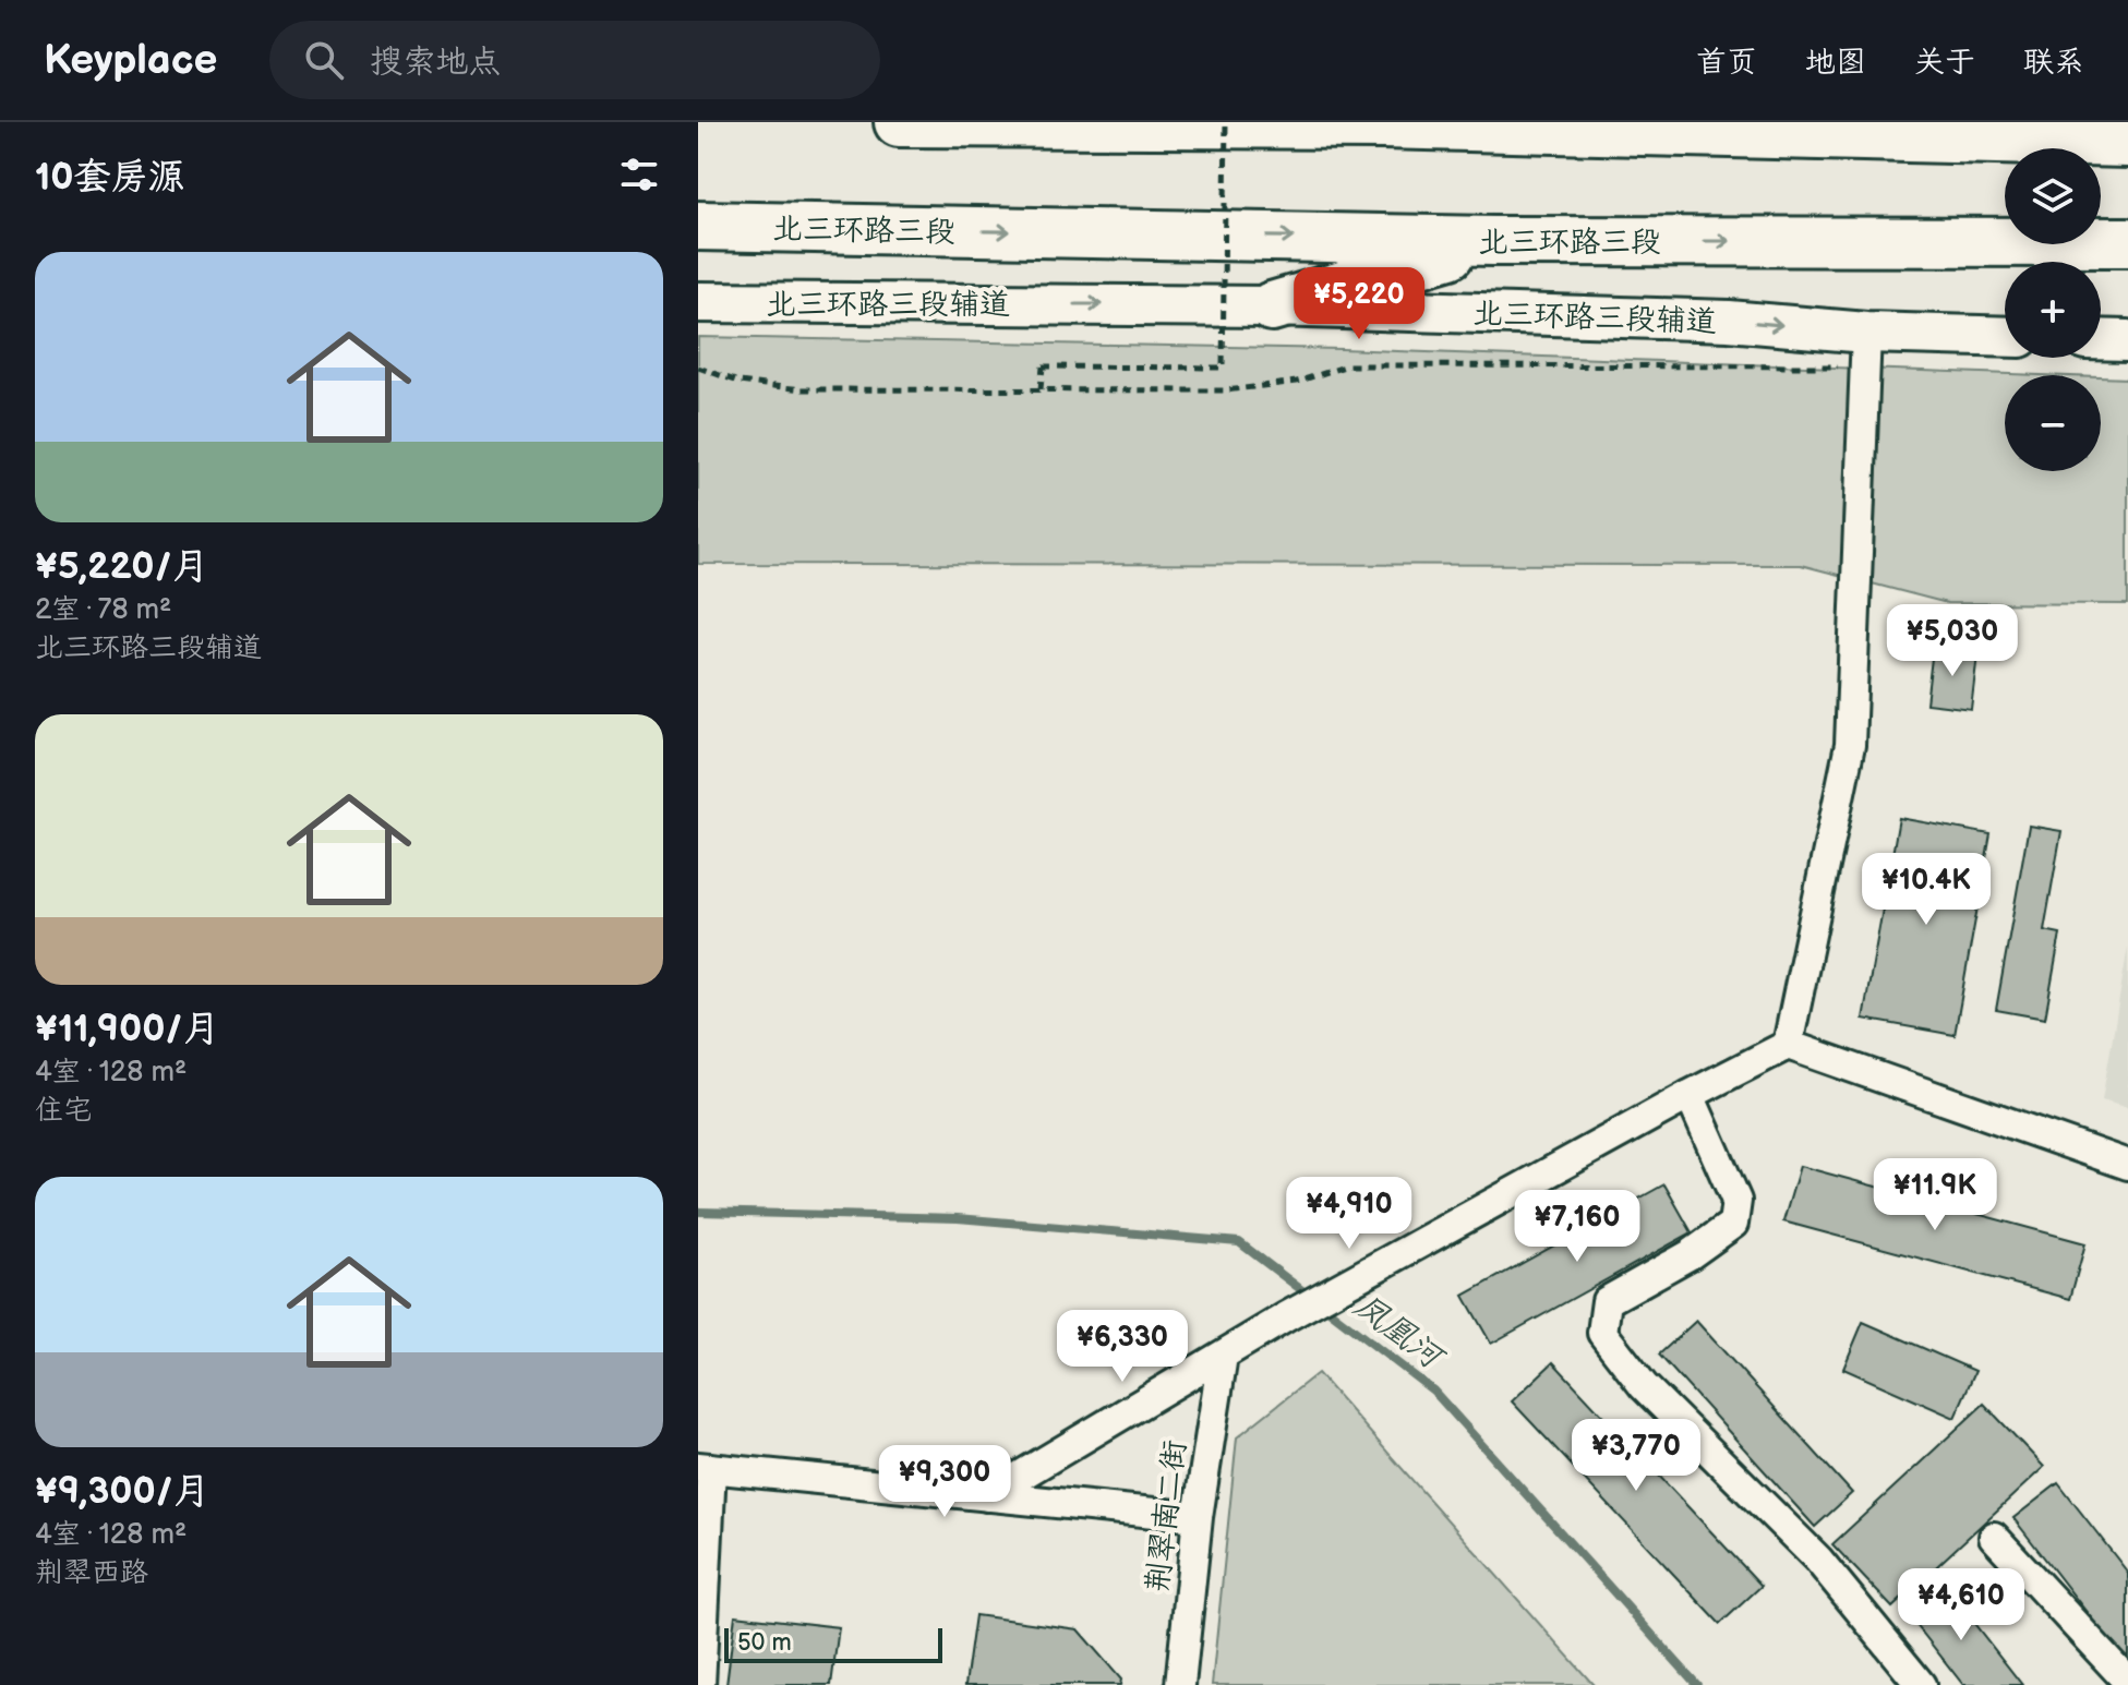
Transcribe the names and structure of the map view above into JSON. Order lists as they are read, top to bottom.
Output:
{
  "streets": {
    "highway": ["北三环路三段"],
    "main road": ["北三环路三段辅道"],
    "street": ["荆翠南二街"]
  },
  "one_way": ["北三环路三段辅道"],
  "water": ["凤凰河"],
  "scale_bar": "50 m",
  "page": {
    "header": "Keyplace",
    "search": "搜索地点",
    "nav": [
      "首页",
      "地图",
      "关于",
      "联系"
    ],
    "heading": "10套房源",
    "map_buttons": ["+", "−"],
    "list": [
      {
        "name": "¥5,220/月",
        "note": "2室 · 78 m² · 北三环路三段辅道"
      },
      {
        "name": "¥11,900/月",
        "note": "4室 · 128 m² · 住宅"
      },
      {
        "name": "¥9,300/月",
        "note": "4室 · 128 m² · 荆翠西路"
      }
    ],
    "price": [
      "¥5,220",
      "¥5,030",
      "¥10.4K",
      "¥11.9K",
      "¥4,910",
      "¥7,160",
      "¥6,330",
      "¥3,770",
      "¥9,300",
      "¥4,610"
    ],
    "scale": "50 m"
  }
}
